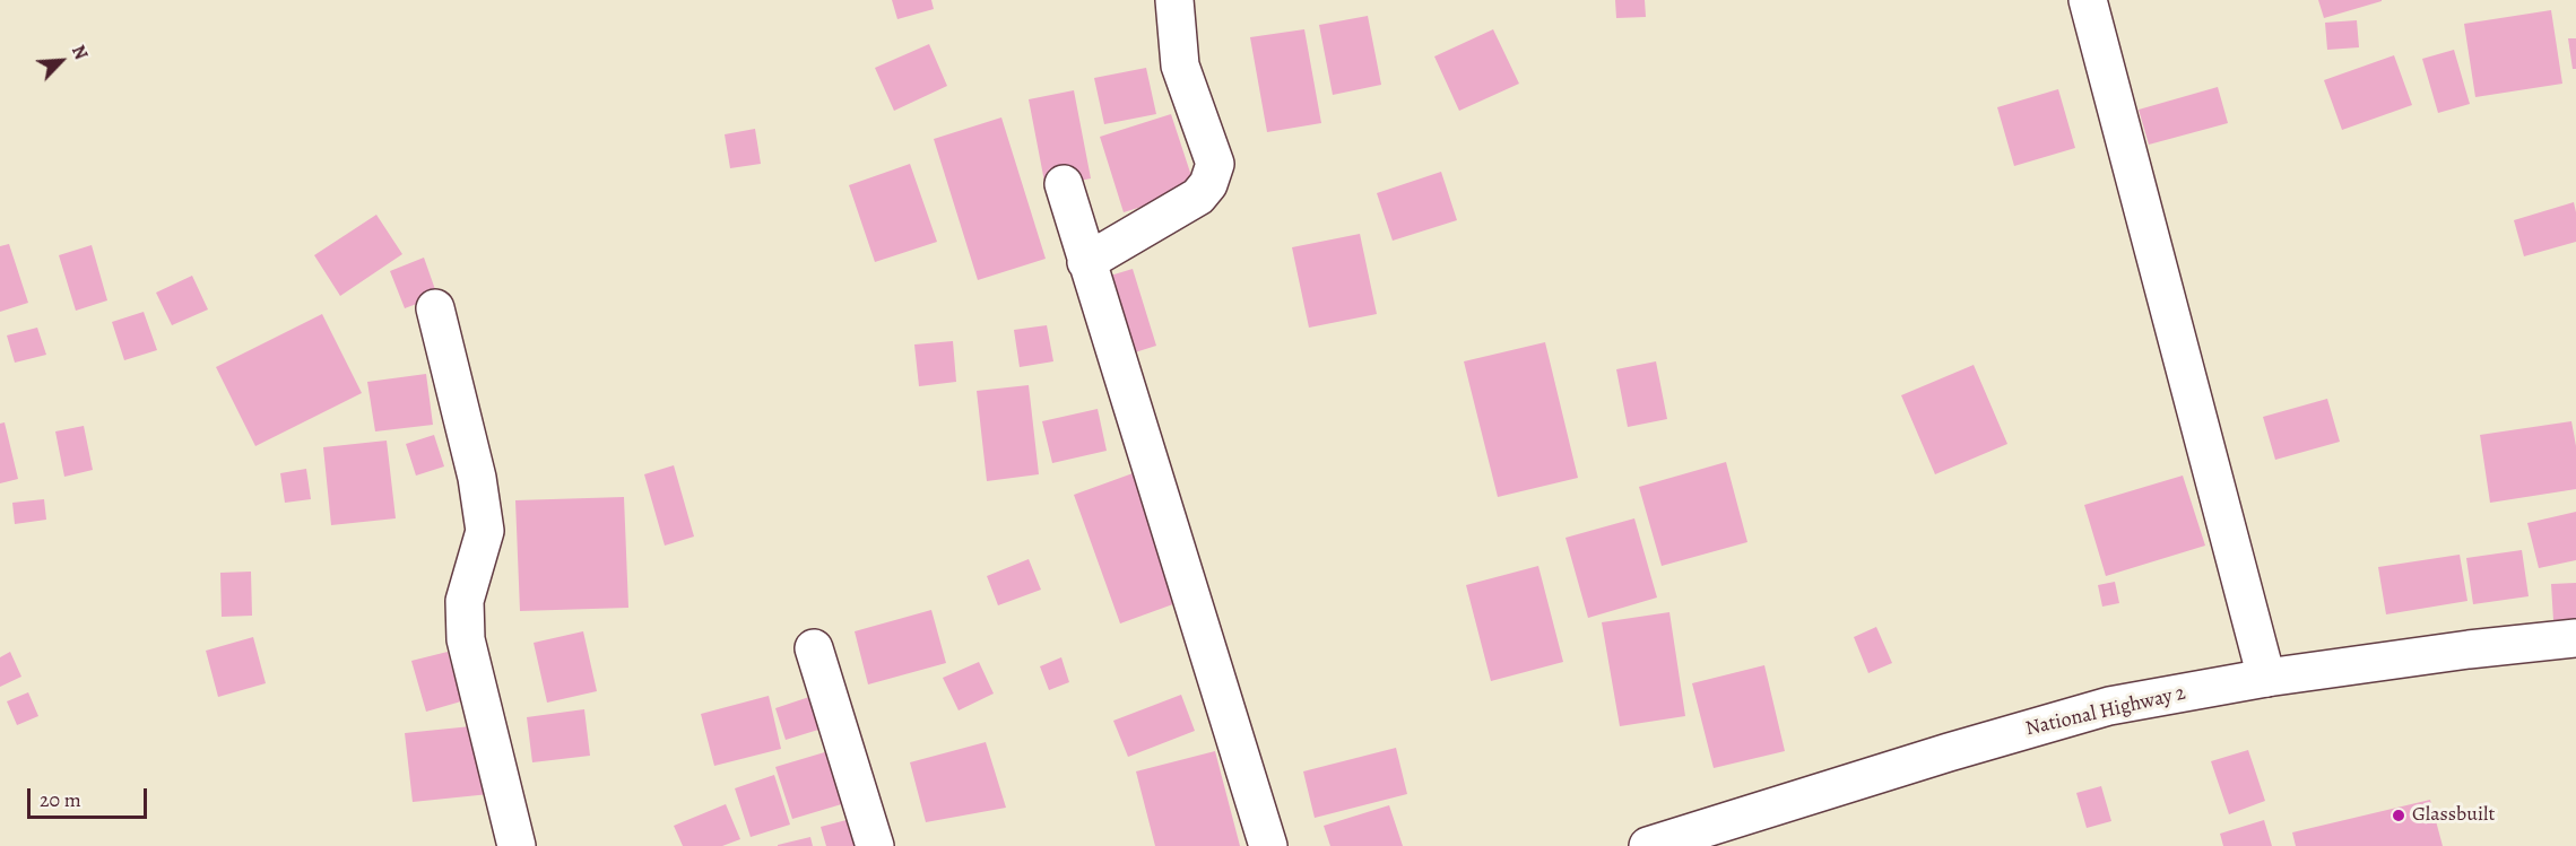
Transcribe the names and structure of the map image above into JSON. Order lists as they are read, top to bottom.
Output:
{
  "streets": {
    "street": ["National Highway 2"]
  },
  "places": ["Glassbuilt"],
  "scale_bar": "20 m",
  "north": "top right"
}
